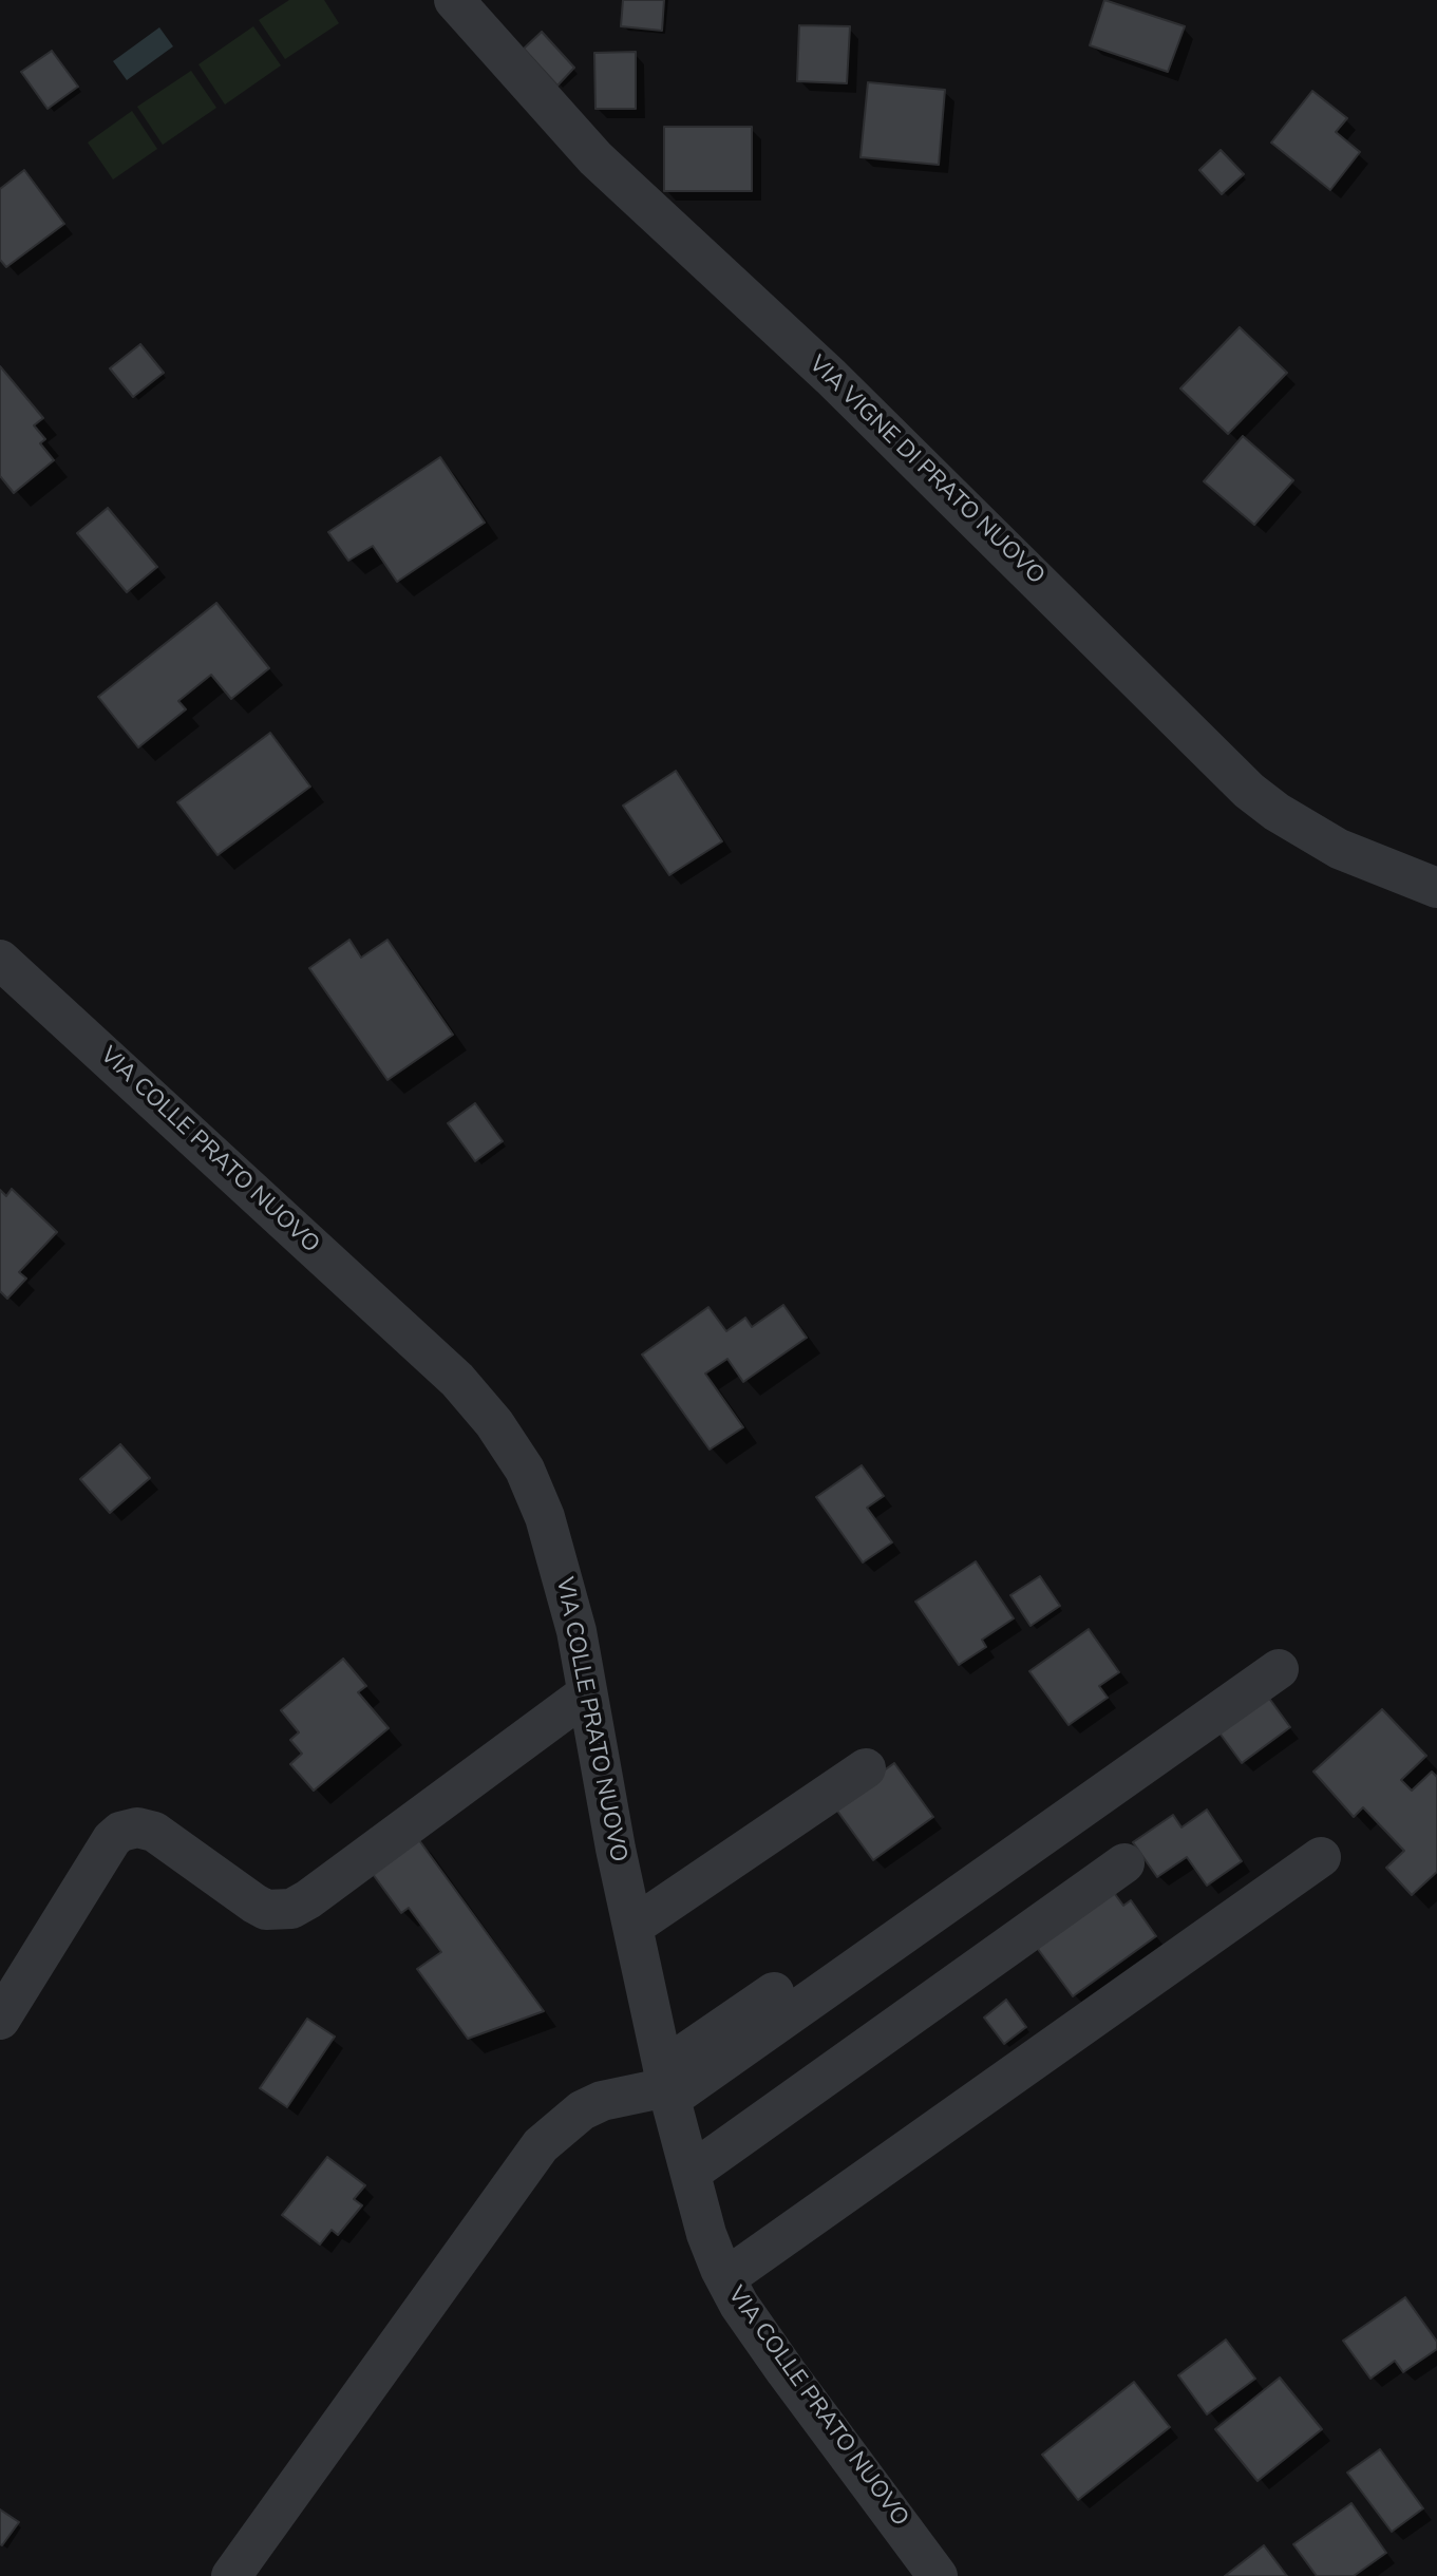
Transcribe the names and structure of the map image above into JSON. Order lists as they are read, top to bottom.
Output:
{
  "streets": {
    "street": ["VIA VIGNE DI PRATO NUOVO", "VIA COLLE PRATO NUOVO"]
  }
}
